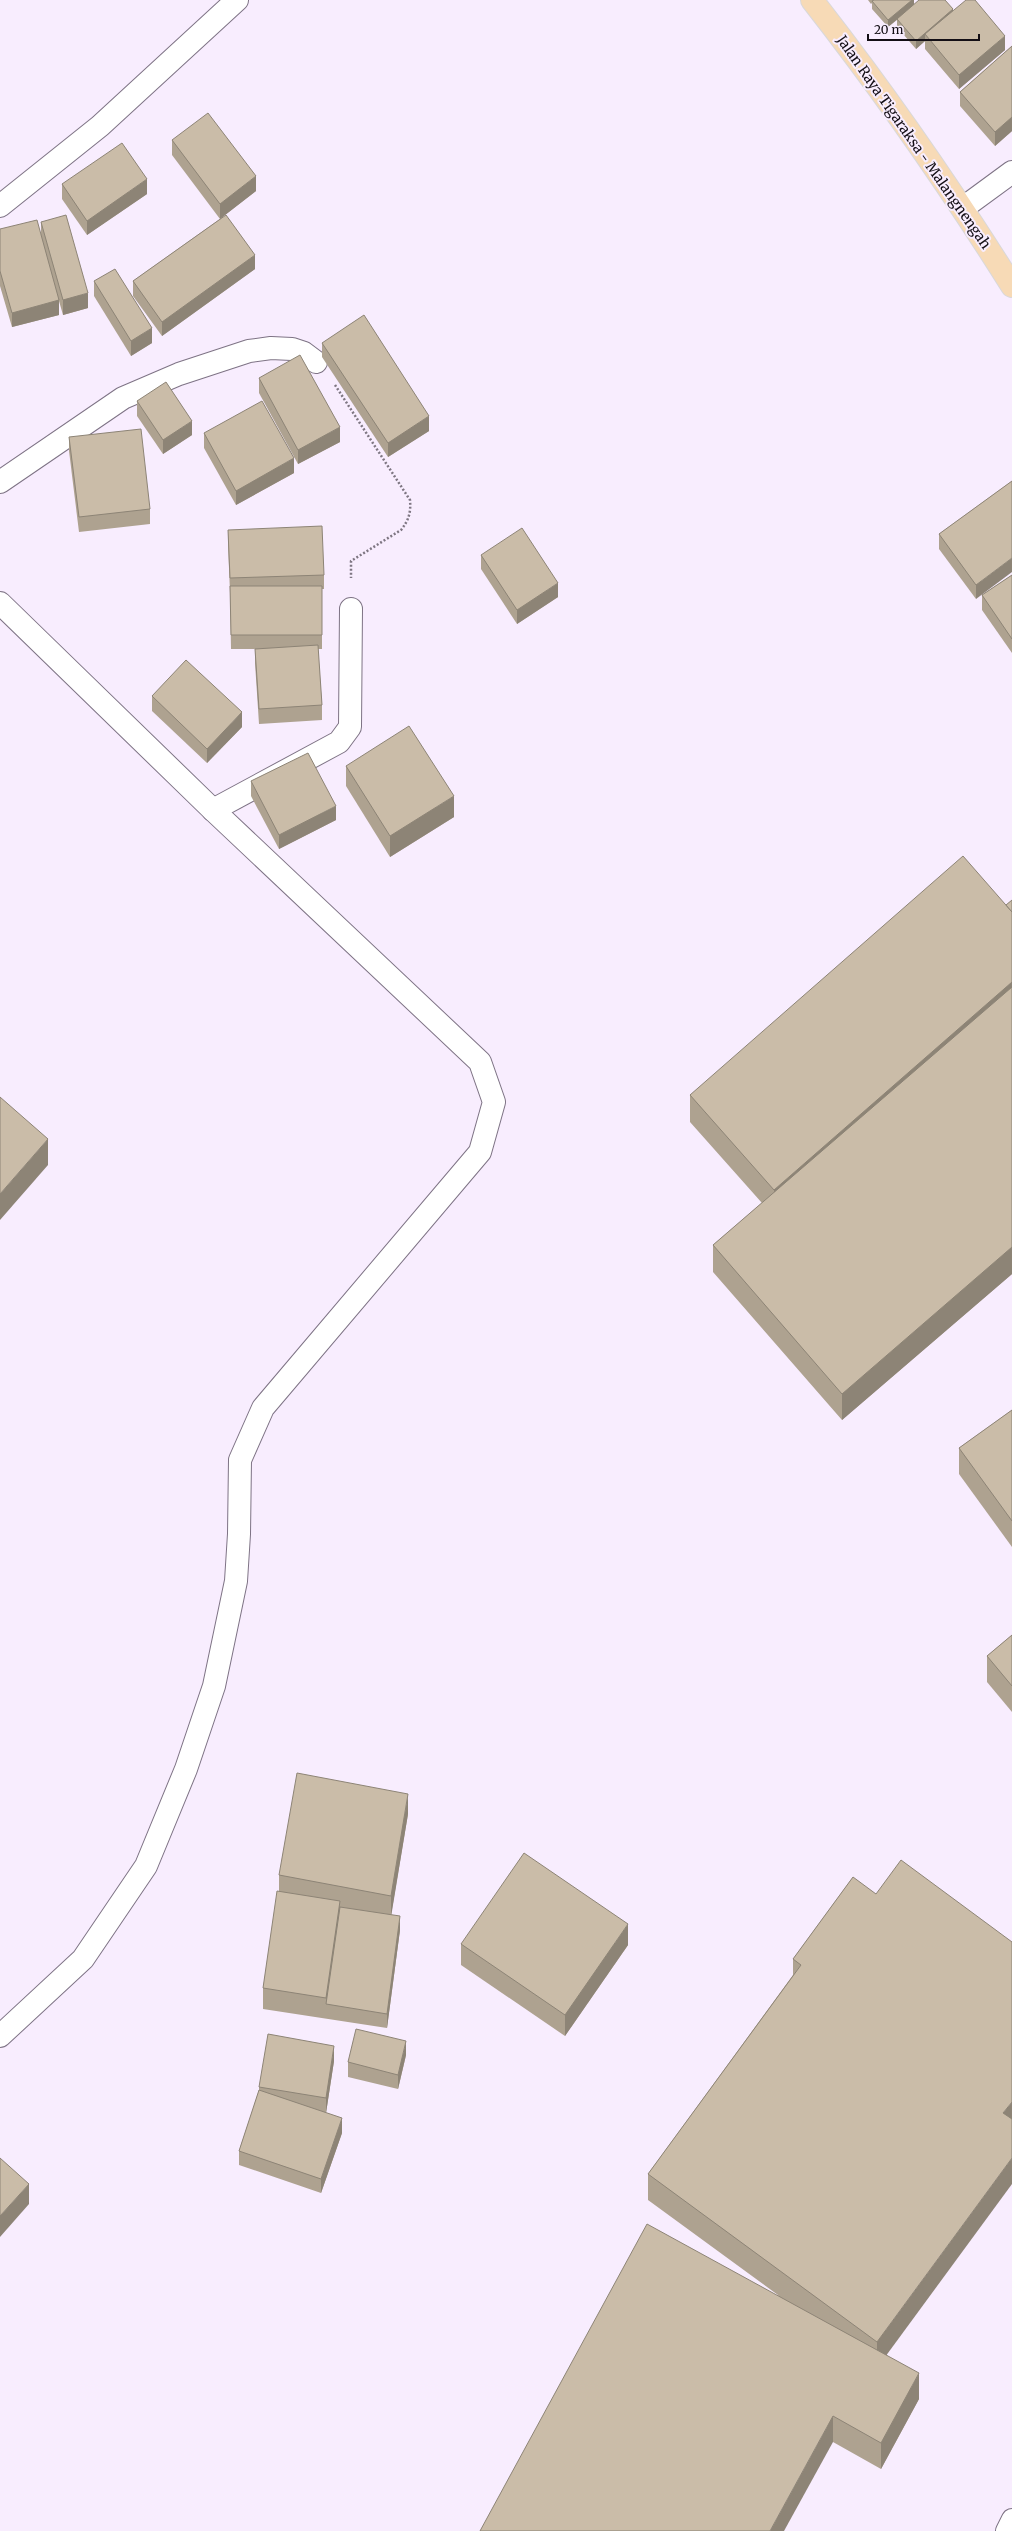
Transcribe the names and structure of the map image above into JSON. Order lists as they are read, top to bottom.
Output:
{
  "streets": {
    "main road": ["Jalan Raya Tigaraksa - Malangnengah"]
  },
  "scale_bar": "20 m"
}
